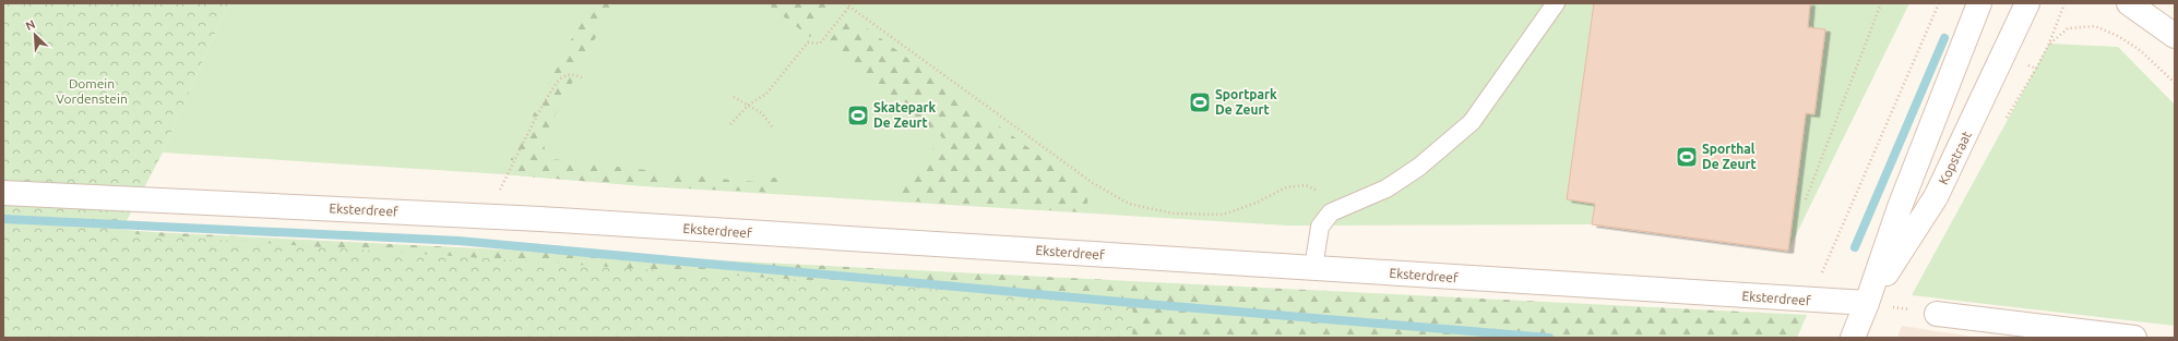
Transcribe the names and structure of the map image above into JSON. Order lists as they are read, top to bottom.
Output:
{
  "streets": {
    "street": ["Kopstraat", "Eksterdreef"]
  },
  "crossings": [
    ["Kopstraat", "Eksterdreef"]
  ],
  "parks": ["Domein Vordenstein"],
  "places": {
    "sports": ["Sportpark De Zeurt", "Skatepark De Zeurt", "Sporthal De Zeurt"]
  },
  "north": "top left"
}
